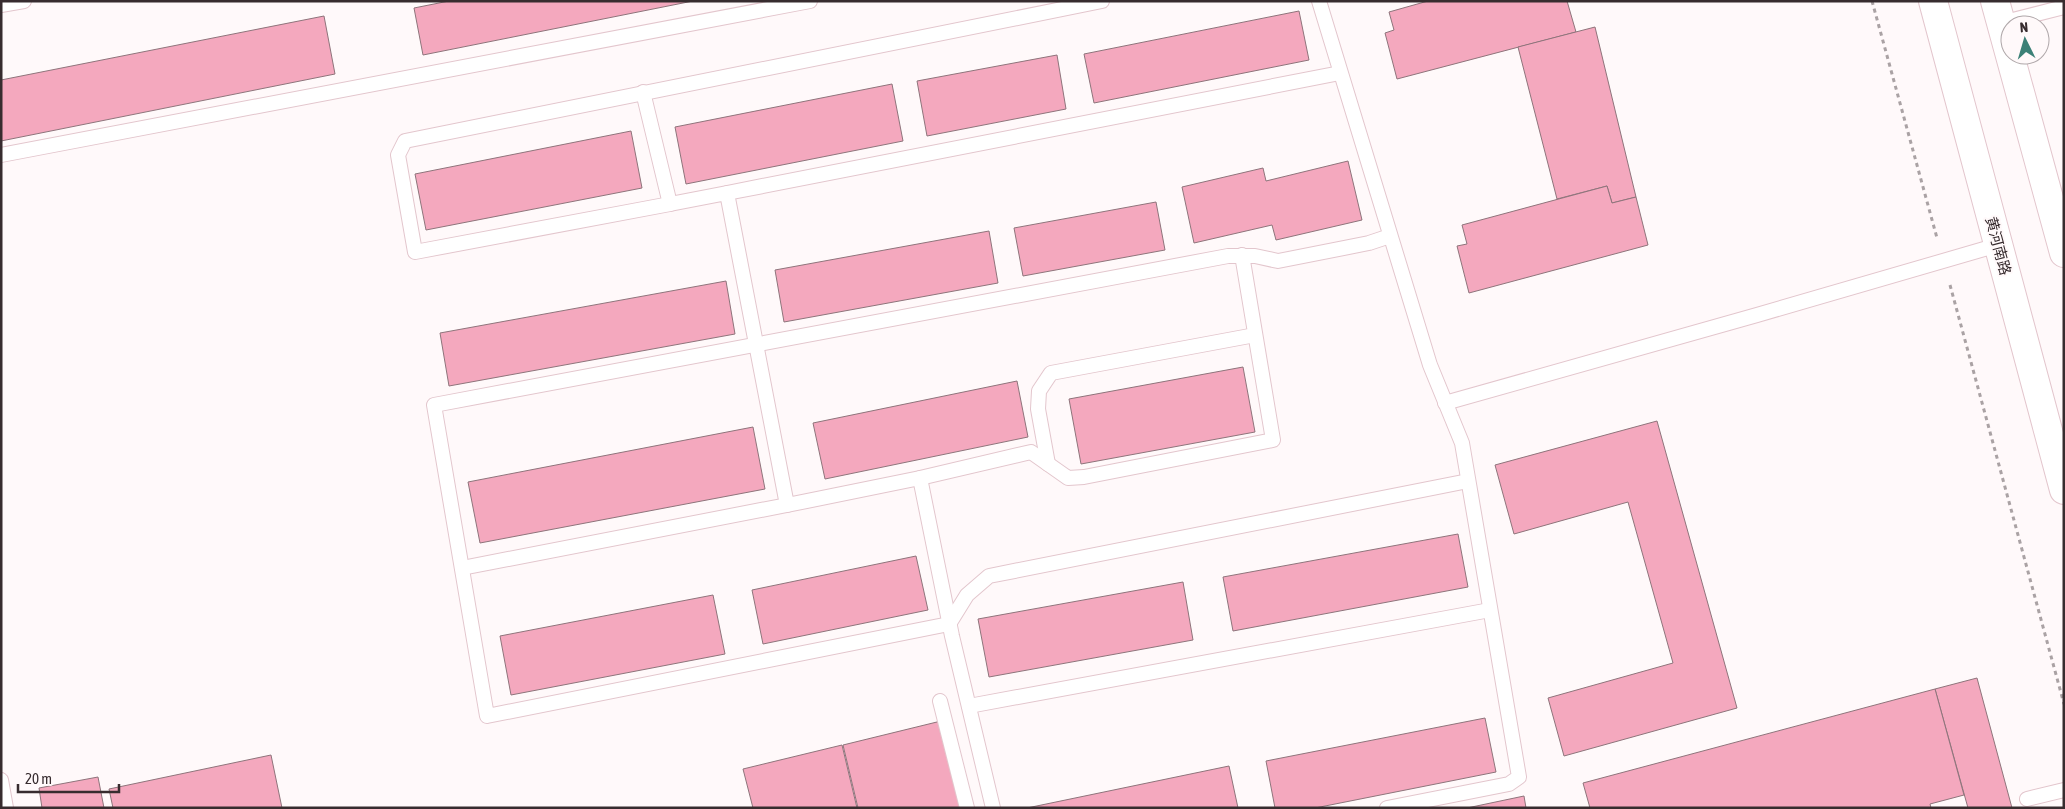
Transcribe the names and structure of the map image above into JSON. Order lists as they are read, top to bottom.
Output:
{
  "streets": {
    "main road": ["黄河南路"]
  },
  "scale_bar": "20 m",
  "north": "top"
}
